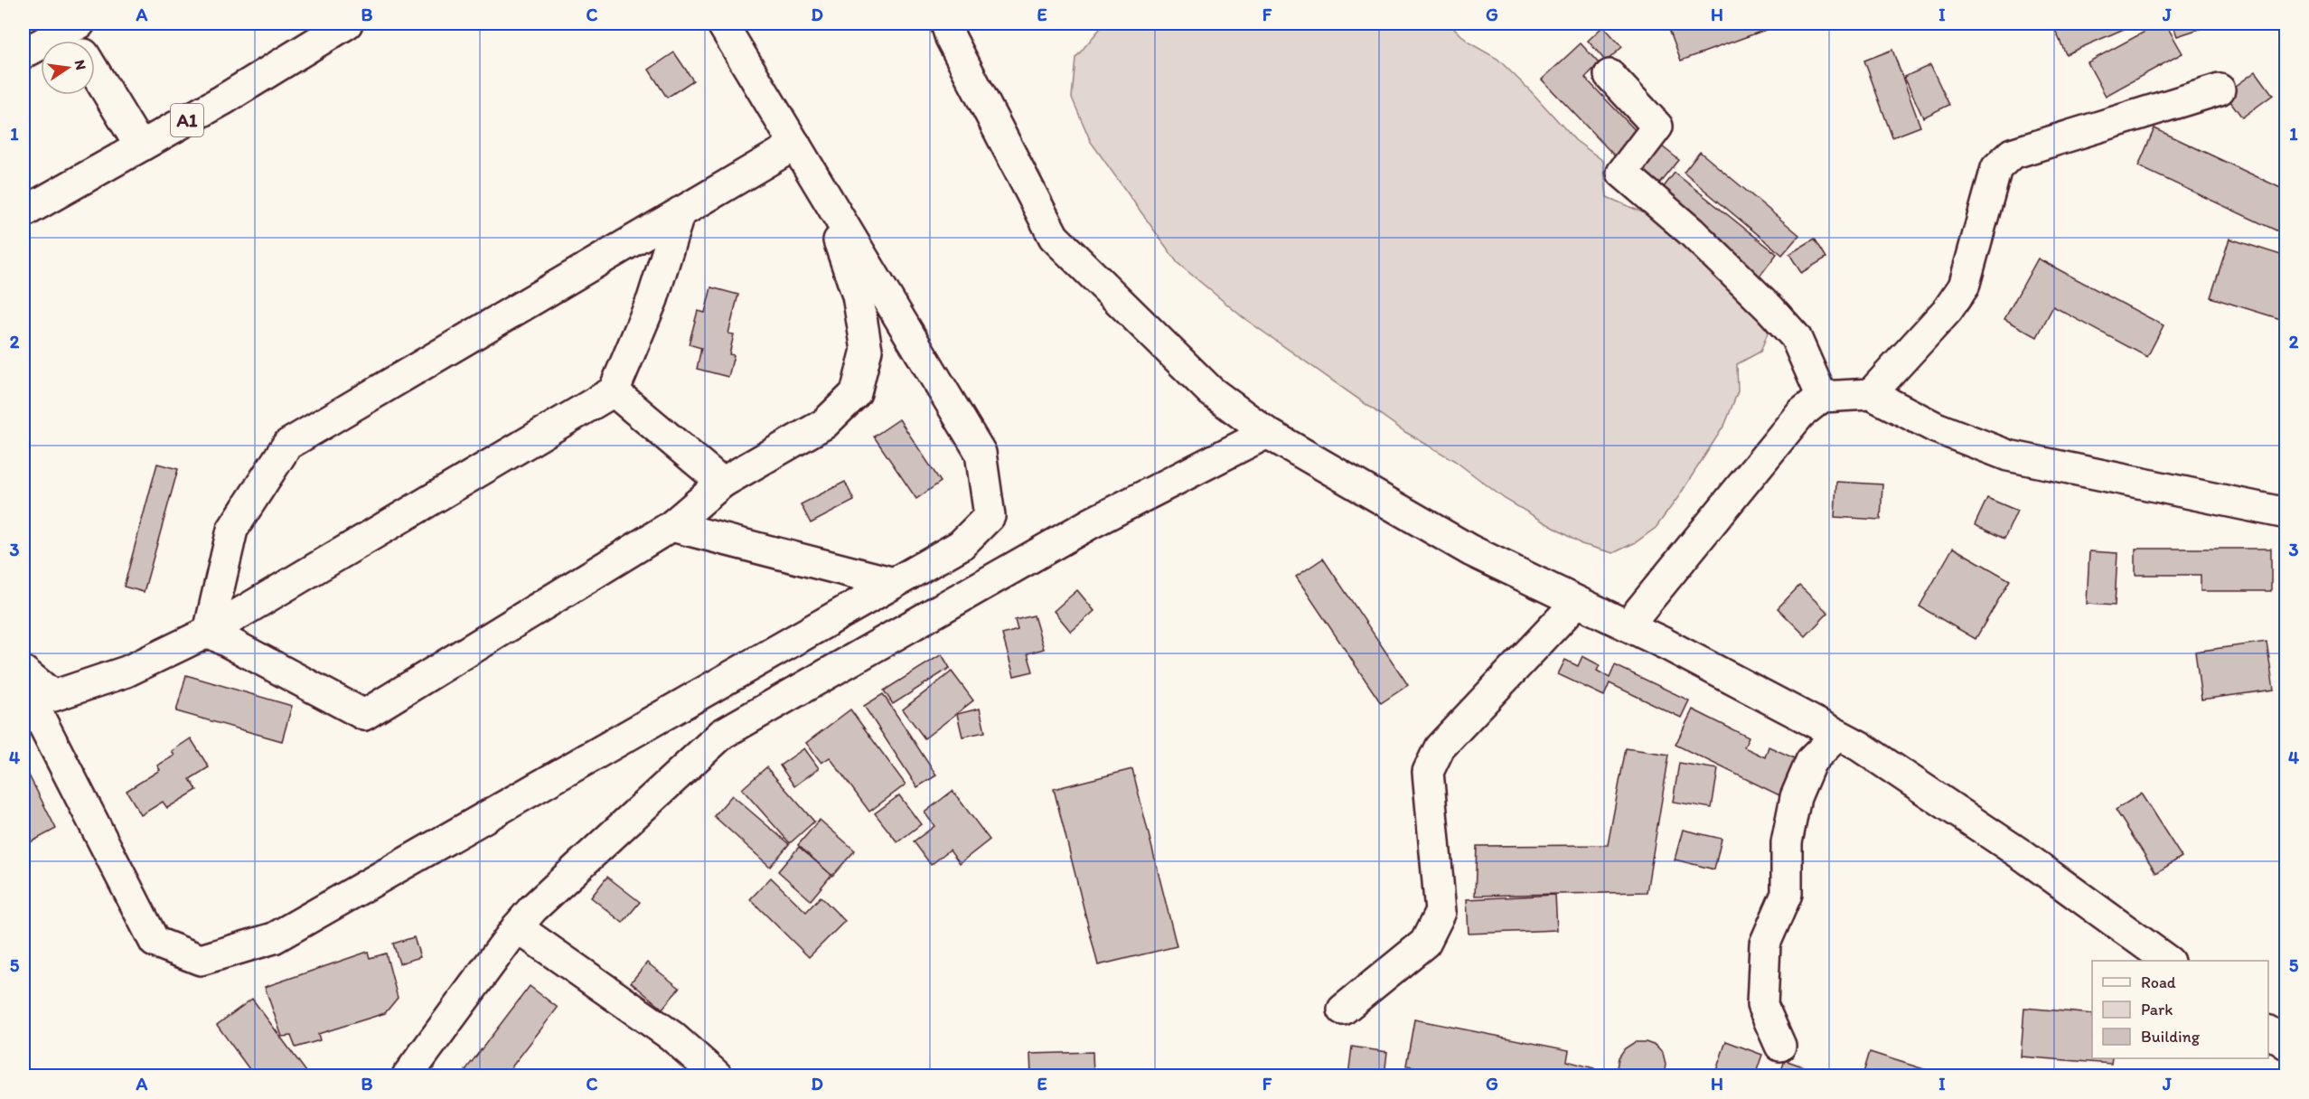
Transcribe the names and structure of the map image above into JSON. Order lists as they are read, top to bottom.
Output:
{
  "streets": {
    "main road": ["A1"]
  },
  "legend": ["Road", "Park", "Building"],
  "north": "right",
  "grid": {
    "columns": [
      "A",
      "B",
      "C",
      "D",
      "E",
      "F",
      "G",
      "H",
      "I",
      "J"
    ],
    "rows": [
      "1",
      "2",
      "3",
      "4",
      "5"
    ]
  }
}
